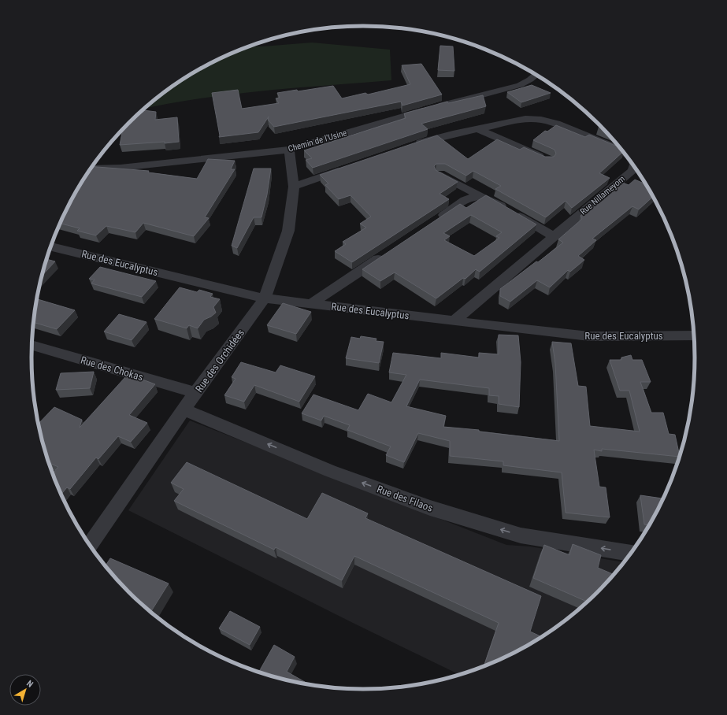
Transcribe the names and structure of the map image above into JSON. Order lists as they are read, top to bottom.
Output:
{
  "streets": {
    "street": [
      "Chemin de l'Usine",
      "Rue Nillameyom",
      "Rue des Eucalyptus",
      "Rue des Orchidées",
      "Rue des Chokas",
      "Rue des Filaos"
    ]
  },
  "crossings": [
    ["Chemin de l'Usine", "Rue des Orchidées"],
    ["Rue Nillameyom", "Rue des Eucalyptus"],
    ["Rue des Eucalyptus", "Rue des Orchidées"],
    ["Rue des Orchidées", "Rue des Chokas"],
    ["Rue des Orchidées", "Rue des Filaos"]
  ],
  "one_way": ["Rue des Filaos"],
  "north": "top right"
}
